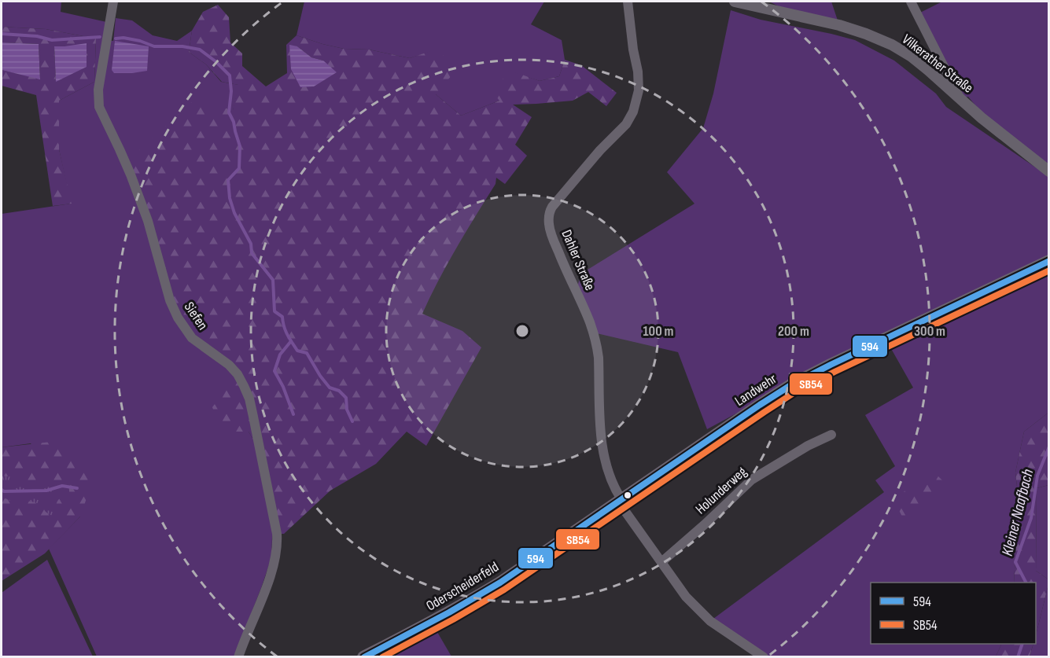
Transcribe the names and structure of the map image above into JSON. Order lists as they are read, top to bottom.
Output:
{
  "streets": {
    "main road": ["Landwehr", "Oderscheiderfeld"],
    "street": [
      "Vilkerather Straße",
      "Dahler Straße",
      "Siefen",
      "Holunderweg"
    ]
  },
  "crossings": [
    ["Dahler Straße", "Landwehr"],
    ["Dahler Straße", "Holunderweg"],
    ["Dahler Straße", "Oderscheiderfeld"],
    ["Landwehr", "Oderscheiderfeld"]
  ],
  "water": ["Kleiner Naafbach"],
  "lines": ["transit line 594", "transit line SB54"],
  "legend": ["594", "SB54"],
  "rings": ["100 m", "200 m", "300 m"]
}
